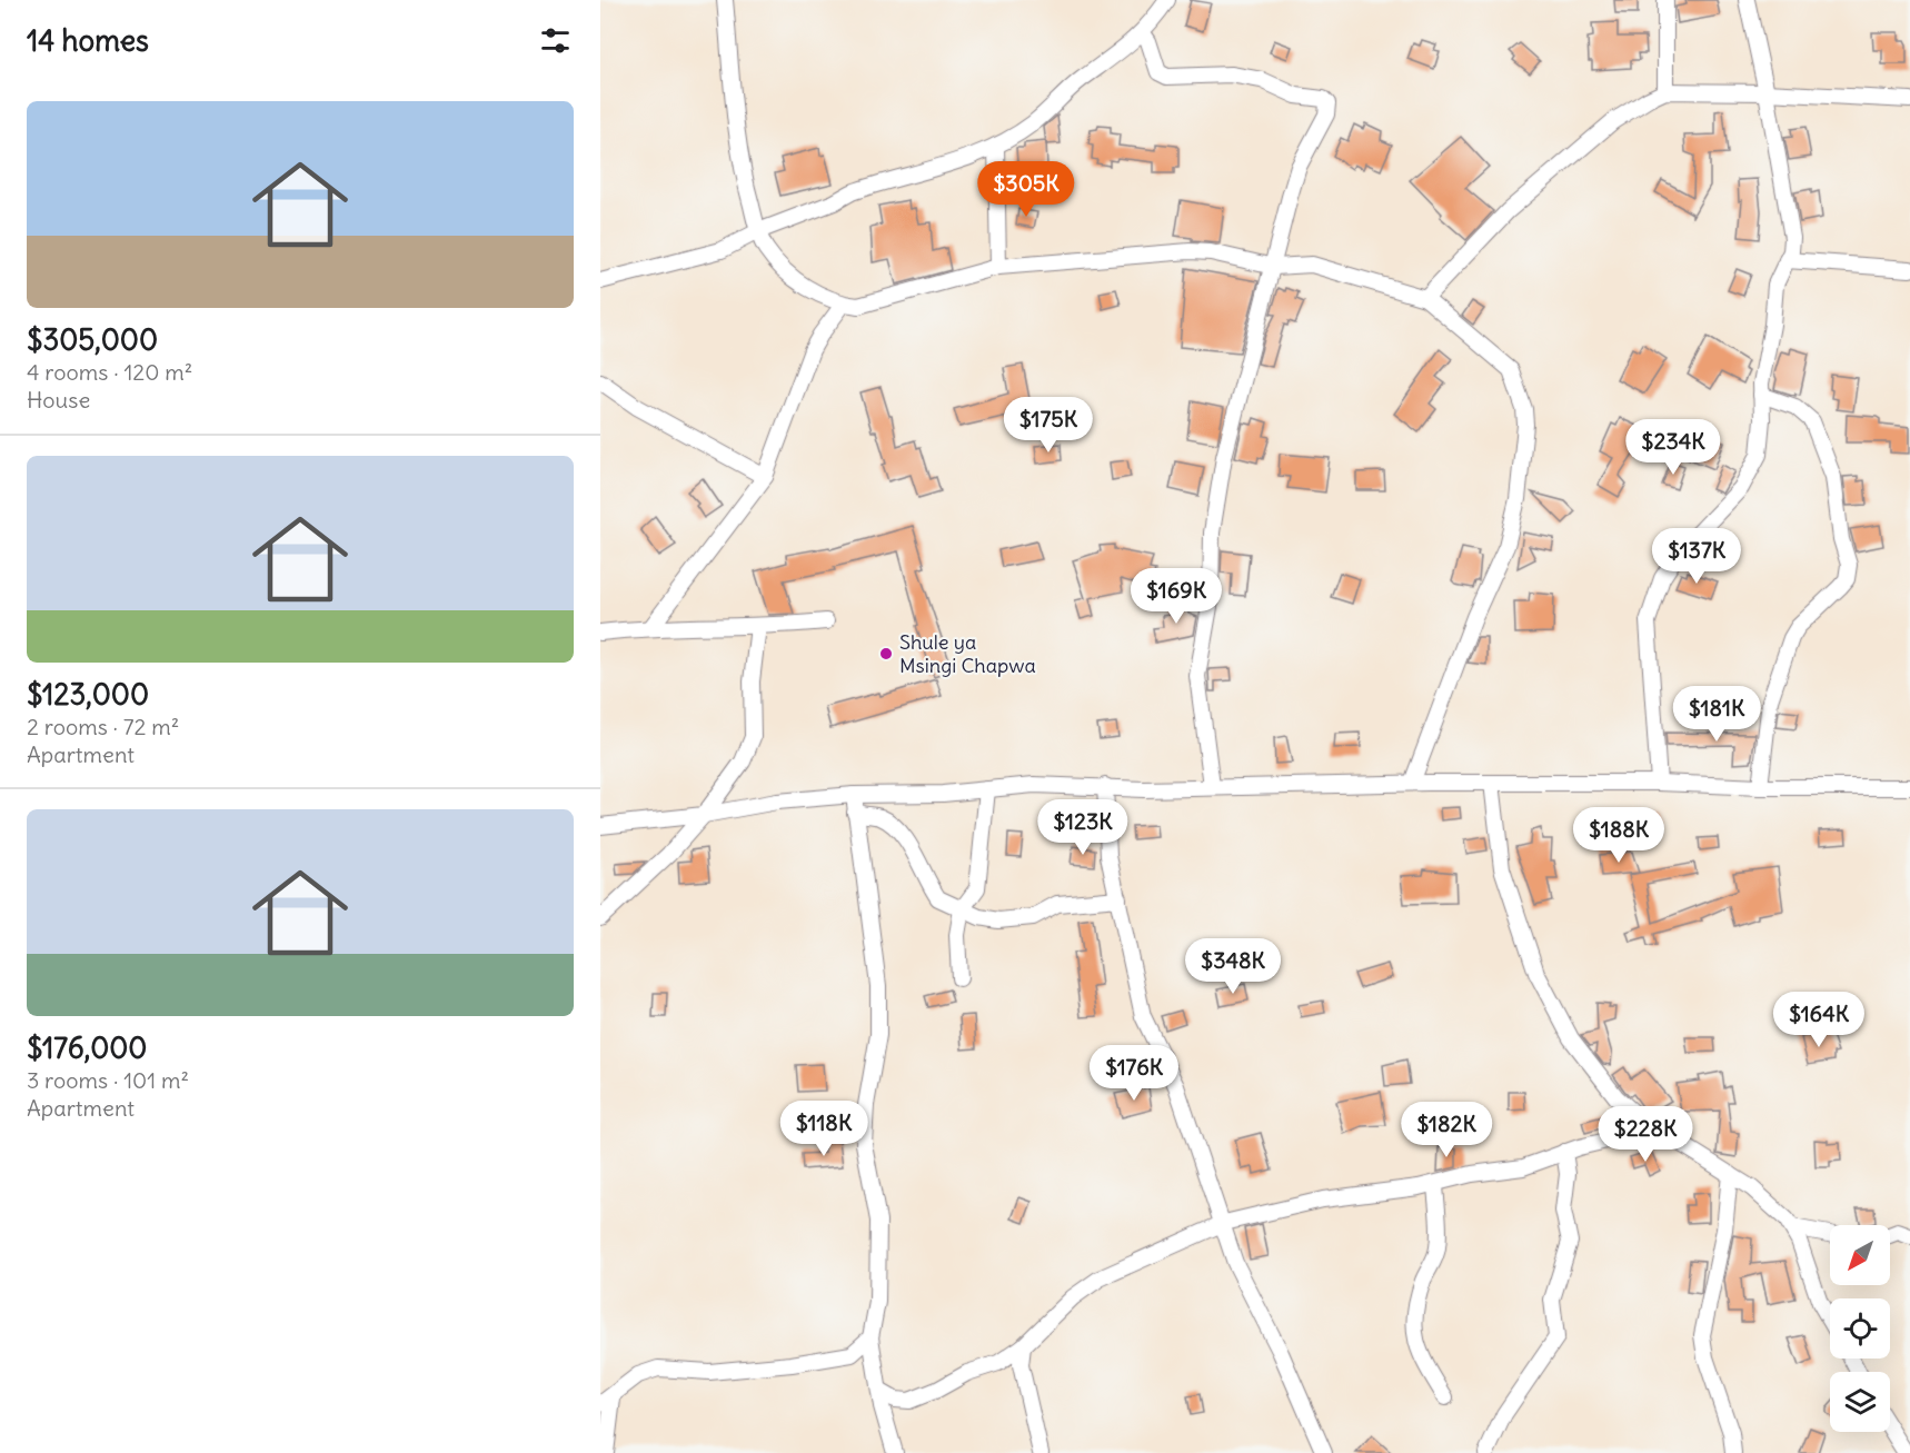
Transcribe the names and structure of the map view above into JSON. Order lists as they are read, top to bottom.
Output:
{
  "places": ["Shule ya Msingi Chapwa"],
  "north": "bottom left",
  "page": {
    "heading": "14 homes",
    "list": [
      {
        "name": "$305,000",
        "note": "4 rooms · 120 m² · House"
      },
      {
        "name": "$123,000",
        "note": "2 rooms · 72 m² · Apartment"
      },
      {
        "name": "$176,000",
        "note": "3 rooms · 101 m² · Apartment"
      }
    ],
    "price": [
      "$305K",
      "$175K",
      "$234K",
      "$137K",
      "$169K",
      "$181K",
      "$123K",
      "$188K",
      "$348K",
      "$164K",
      "$176K",
      "$118K",
      "$182K",
      "$228K"
    ]
  }
}
